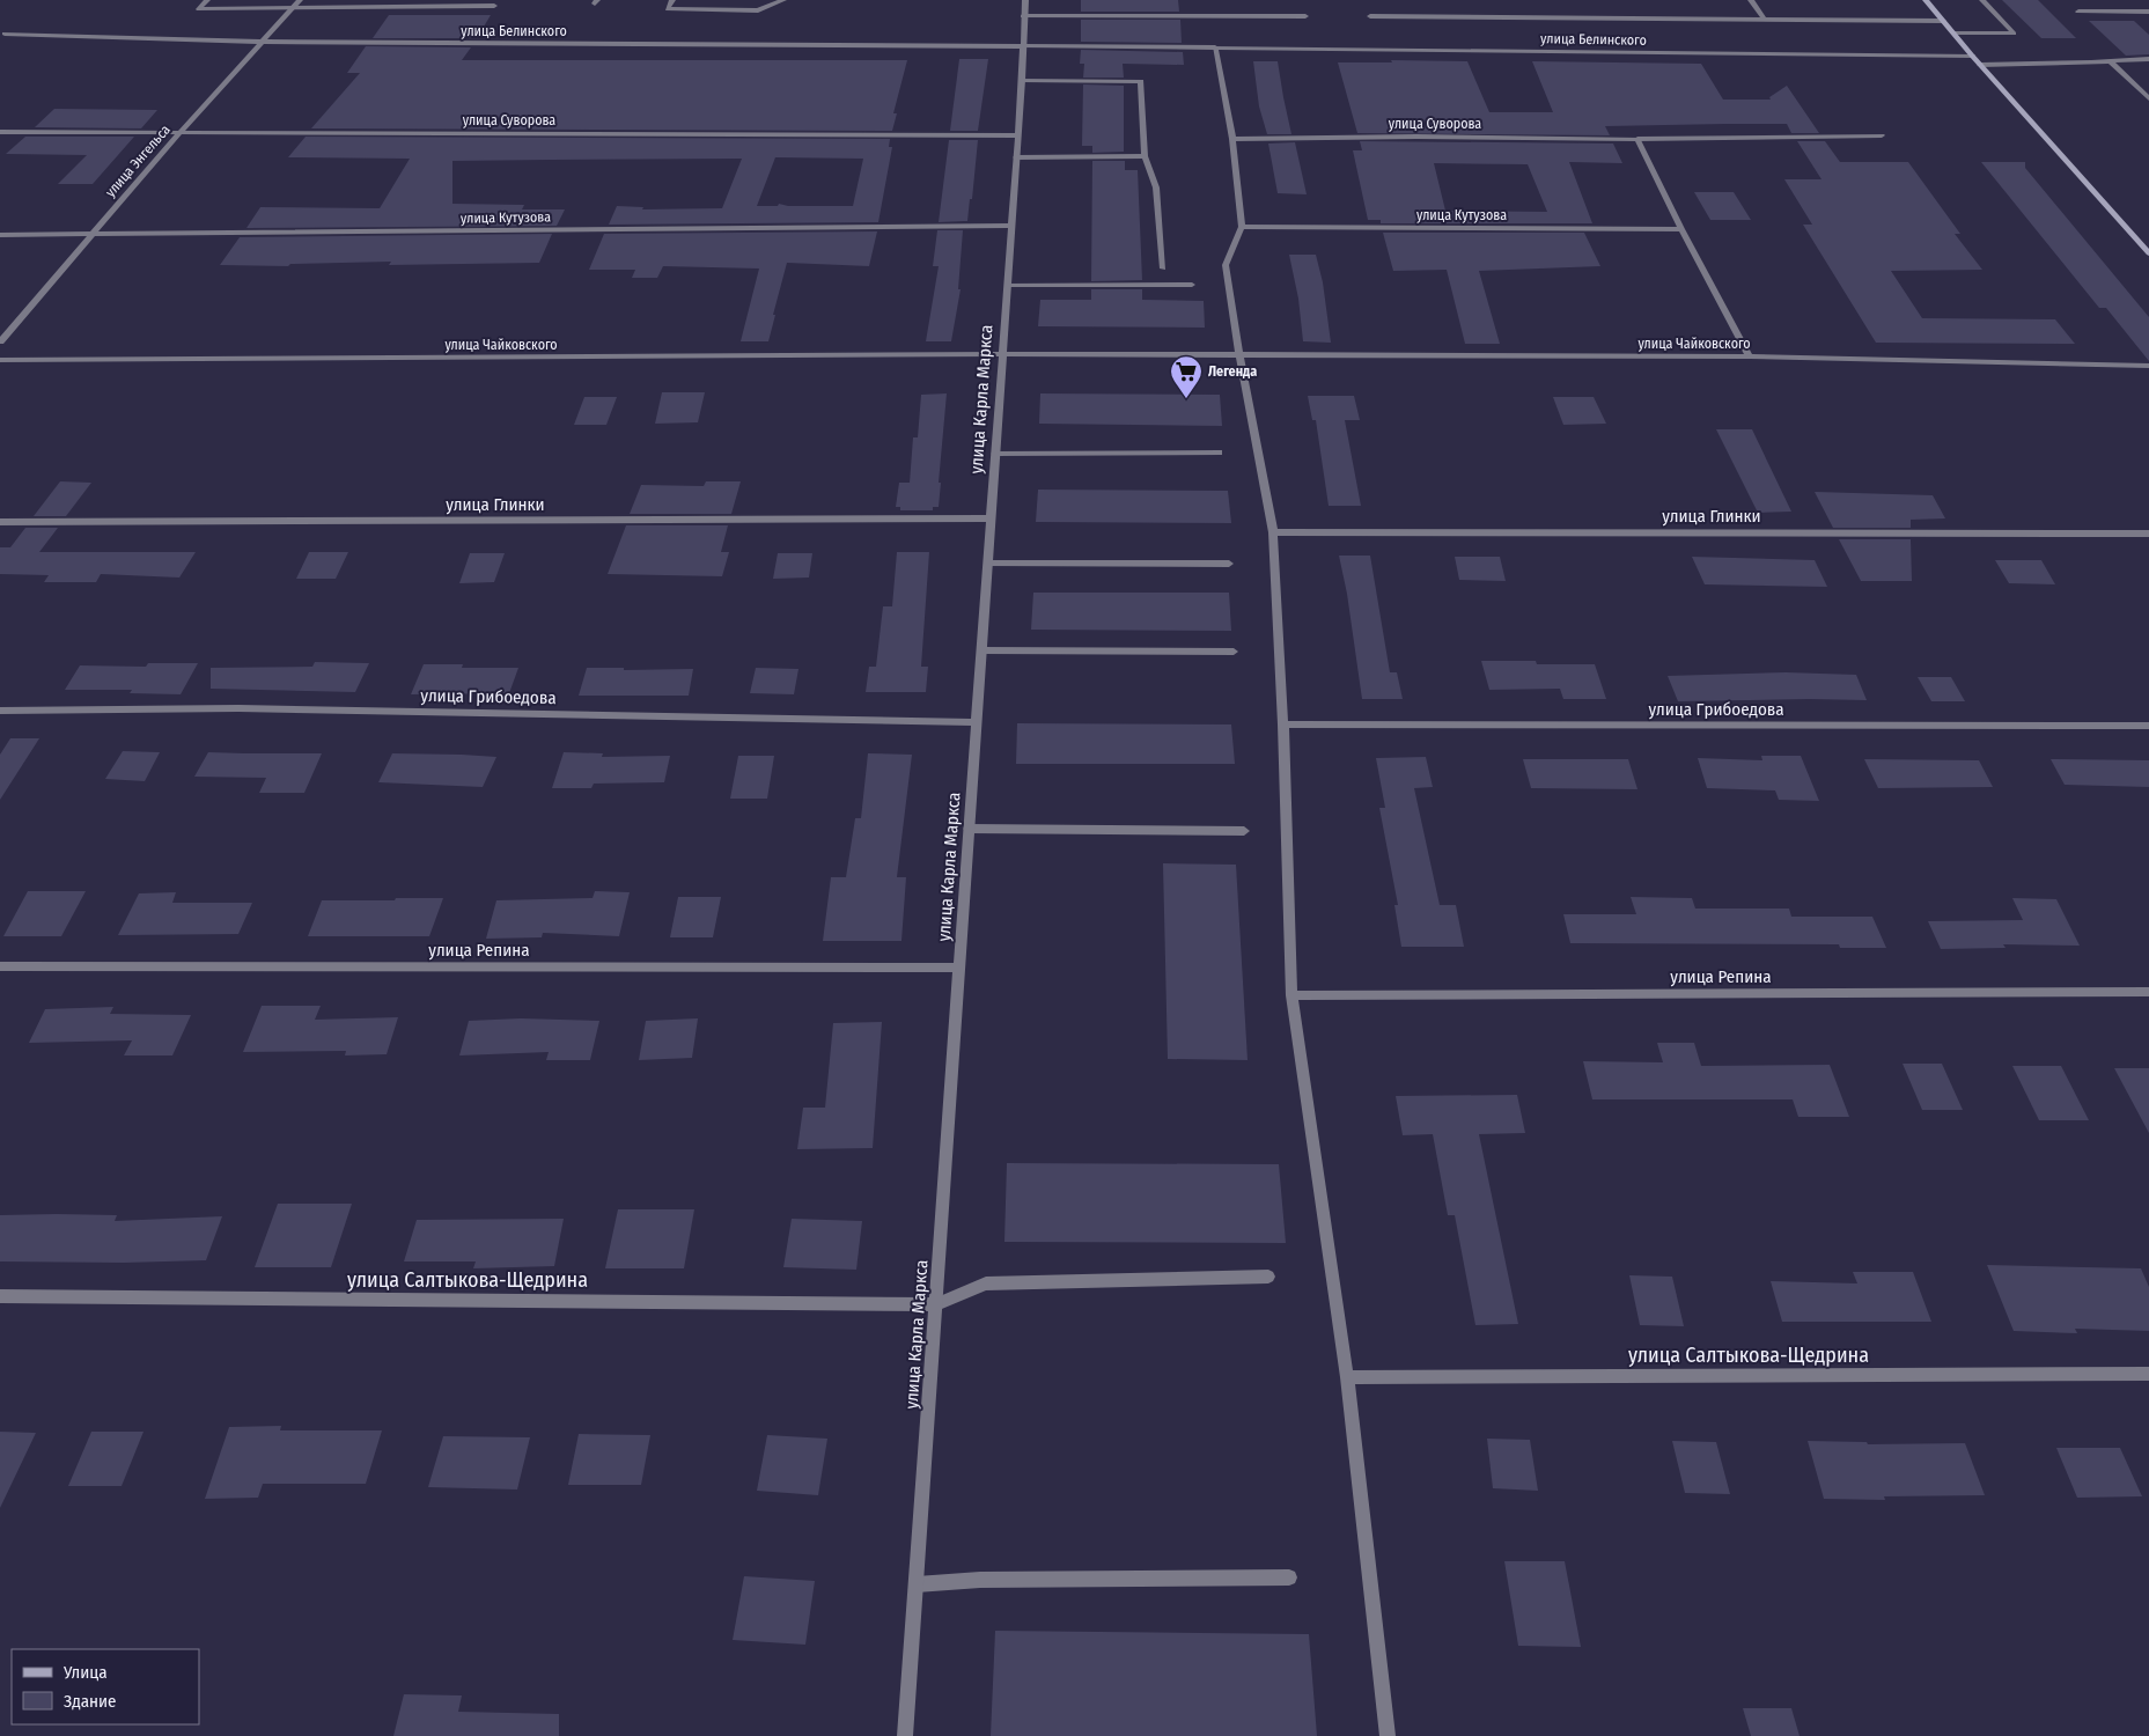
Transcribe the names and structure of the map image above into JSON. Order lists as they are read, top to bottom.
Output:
{
  "streets": {
    "street": [
      "улица Белинского",
      "улица Суворова",
      "улица Энгельса",
      "улица Кутузова",
      "улица Чайковского",
      "улица Карла Маркса",
      "улица Глинки",
      "улица Грибоедова",
      "улица Репина",
      "улица Салтыкова-Щедрина"
    ]
  },
  "crossings": [
    ["улица Белинского", "улица Энгельса"],
    ["улица Белинского", "улица Карла Маркса"],
    ["улица Суворова", "улица Энгельса"],
    ["улица Суворова", "улица Карла Маркса"],
    ["улица Энгельса", "улица Кутузова"],
    ["улица Кутузова", "улица Карла Маркса"],
    ["улица Чайковского", "улица Карла Маркса"],
    ["улица Карла Маркса", "улица Глинки"],
    ["улица Карла Маркса", "улица Грибоедова"],
    ["улица Карла Маркса", "улица Репина"],
    ["улица Карла Маркса", "улица Салтыкова-Щедрина"]
  ],
  "places": {
    "supermarket": ["Легенда"]
  },
  "legend": ["Улица", "Здание"]
}
